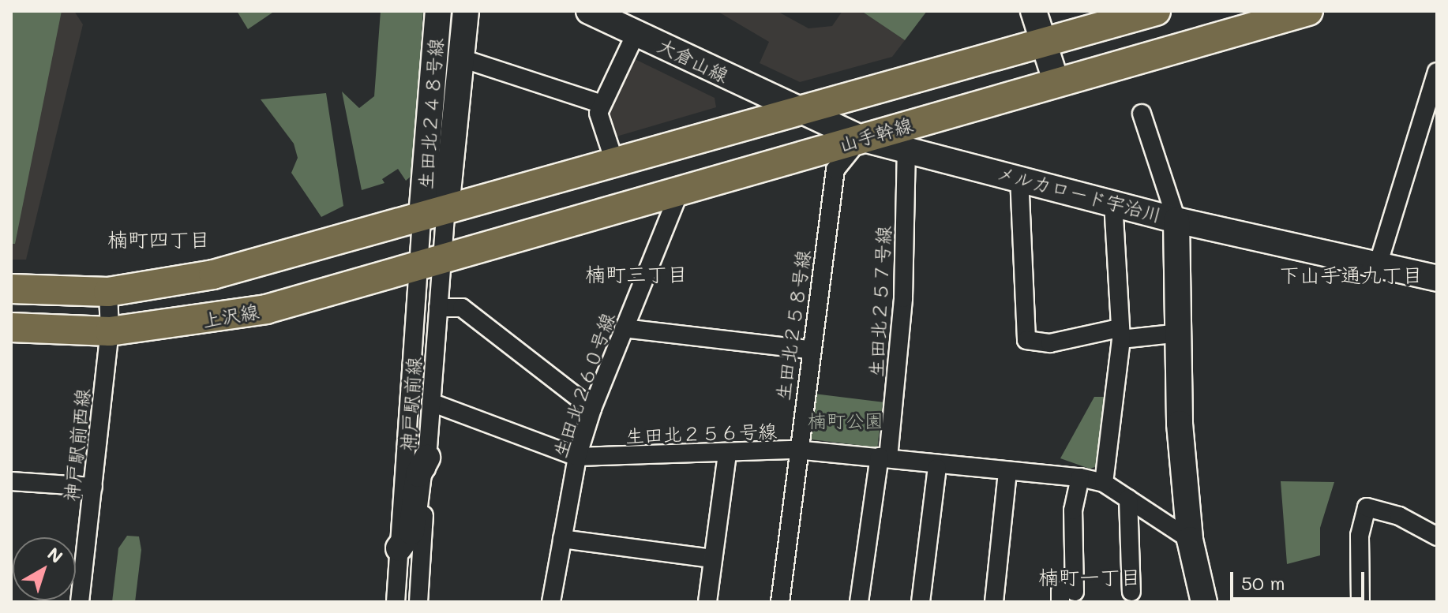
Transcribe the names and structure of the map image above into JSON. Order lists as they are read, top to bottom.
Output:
{
  "streets": {
    "main road": ["山手幹線", "上沢線"],
    "street": [
      "大倉山線",
      "生田北２４８号線",
      "メルカロード宇治川",
      "生田北２５７号線",
      "生田北２５８号線",
      "生田北２６０号線",
      "神戸駅前線",
      "生田北２５６号線",
      "神戸駅前西線"
    ]
  },
  "crossings": [
    ["大倉山線", "メルカロード宇治川"],
    ["生田北２４８号線", "神戸駅前線"],
    ["山手幹線", "メルカロード宇治川"],
    ["山手幹線", "上沢線"],
    ["山手幹線", "生田北２５８号線"],
    ["山手幹線", "生田北２６０号線"],
    ["山手幹線", "神戸駅前線"],
    ["メルカロード宇治川", "生田北２５７号線"],
    ["メルカロード宇治川", "生田北２５８号線"],
    ["メルカロード宇治川", "生田北２５６号線"],
    ["生田北２５７号線", "生田北２５６号線"],
    ["上沢線", "神戸駅前線"],
    ["上沢線", "神戸駅前西線"],
    ["生田北２５８号線", "生田北２５６号線"],
    ["生田北２６０号線", "生田北２５６号線"],
    ["神戸駅前線", "生田北２５６号線"]
  ],
  "districts": [
    "楠町四丁目",
    "楠町三丁目",
    "下山手通九丁目",
    "楠町一丁目"
  ],
  "parks": ["楠町公園"],
  "scale_bar": "50 m",
  "north": "top right"
}
